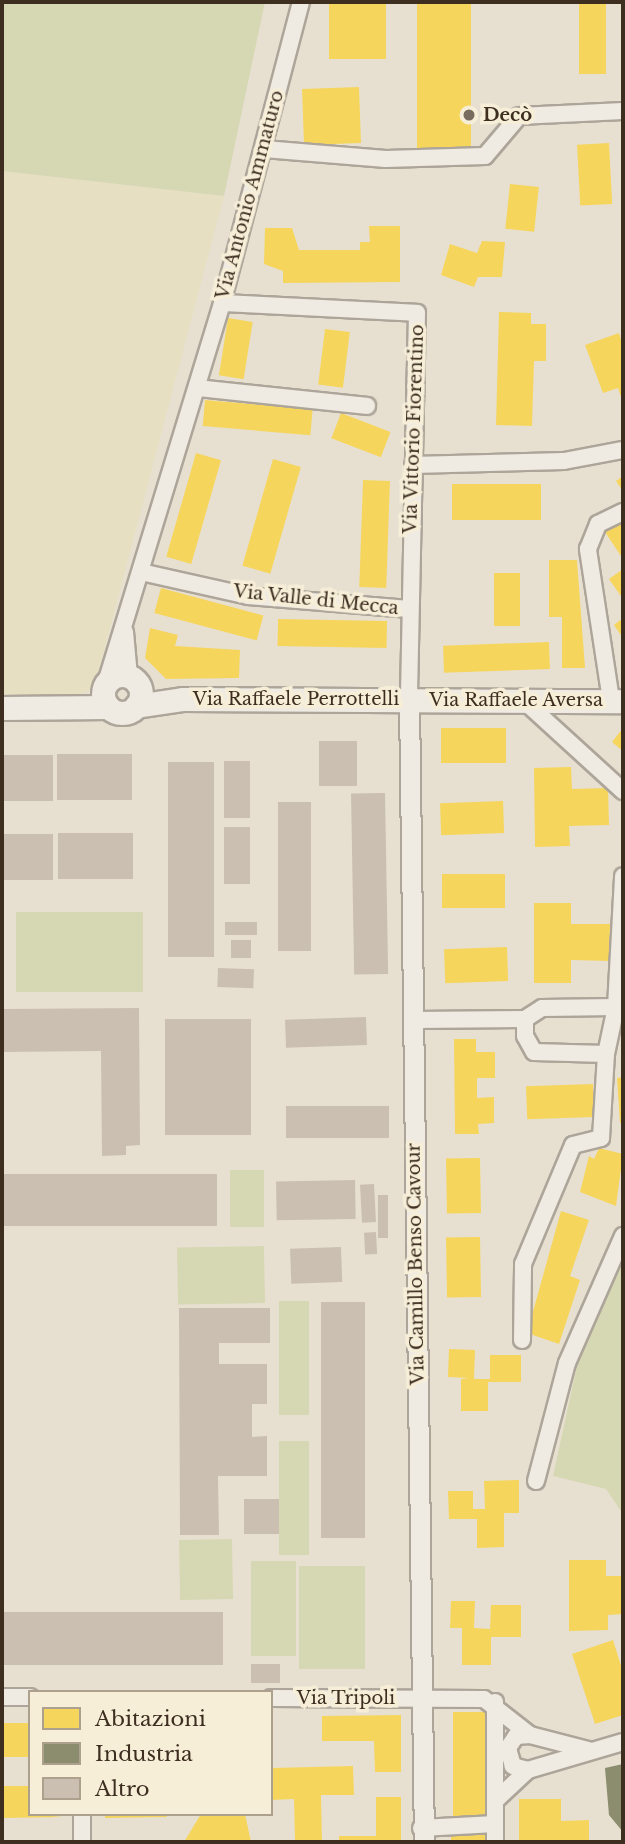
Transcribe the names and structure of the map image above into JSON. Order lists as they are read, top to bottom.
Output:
{
  "streets": {
    "main road": ["Via Raffaele Perrottelli", "Via Raffaele Aversa"],
    "street": [
      "Via Antonio Ammaturo",
      "Via Vittorio Fiorentino",
      "Via Valle di Mecca",
      "Via Camillo Benso Cavour",
      "Via Tripoli"
    ]
  },
  "crossings": [
    ["Via Antonio Ammaturo", "Via Vittorio Fiorentino"],
    ["Via Antonio Ammaturo", "Via Valle di Mecca"],
    ["Via Vittorio Fiorentino", "Via Valle di Mecca"],
    ["Via Vittorio Fiorentino", "Via Raffaele Perrottelli"],
    ["Via Vittorio Fiorentino", "Via Raffaele Aversa"],
    ["Via Vittorio Fiorentino", "Via Camillo Benso Cavour"],
    ["Via Raffaele Perrottelli", "Via Raffaele Aversa"],
    ["Via Raffaele Perrottelli", "Via Camillo Benso Cavour"],
    ["Via Raffaele Aversa", "Via Camillo Benso Cavour"],
    ["Via Camillo Benso Cavour", "Via Tripoli"]
  ],
  "places": ["Decò"],
  "legend": ["Abitazioni", "Industria", "Altro"]
}
